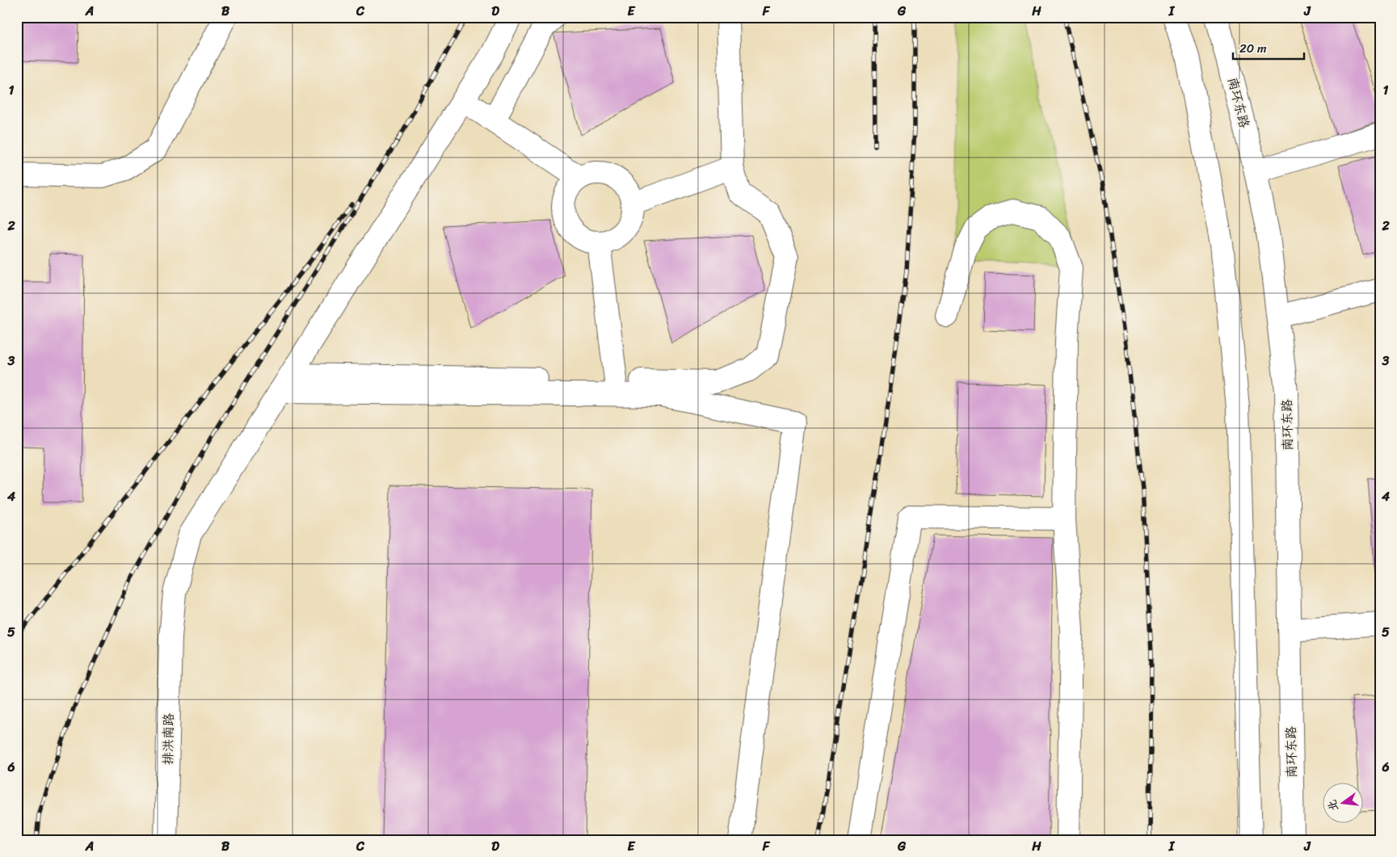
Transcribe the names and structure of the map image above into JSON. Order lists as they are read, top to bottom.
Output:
{
  "streets": {
    "main road": ["南环东路", "排洪南路"]
  },
  "scale_bar": "20 m",
  "north": "left",
  "grid": {
    "columns": [
      "A",
      "B",
      "C",
      "D",
      "E",
      "F",
      "G",
      "H",
      "I",
      "J"
    ],
    "rows": [
      "1",
      "2",
      "3",
      "4",
      "5",
      "6"
    ]
  }
}
